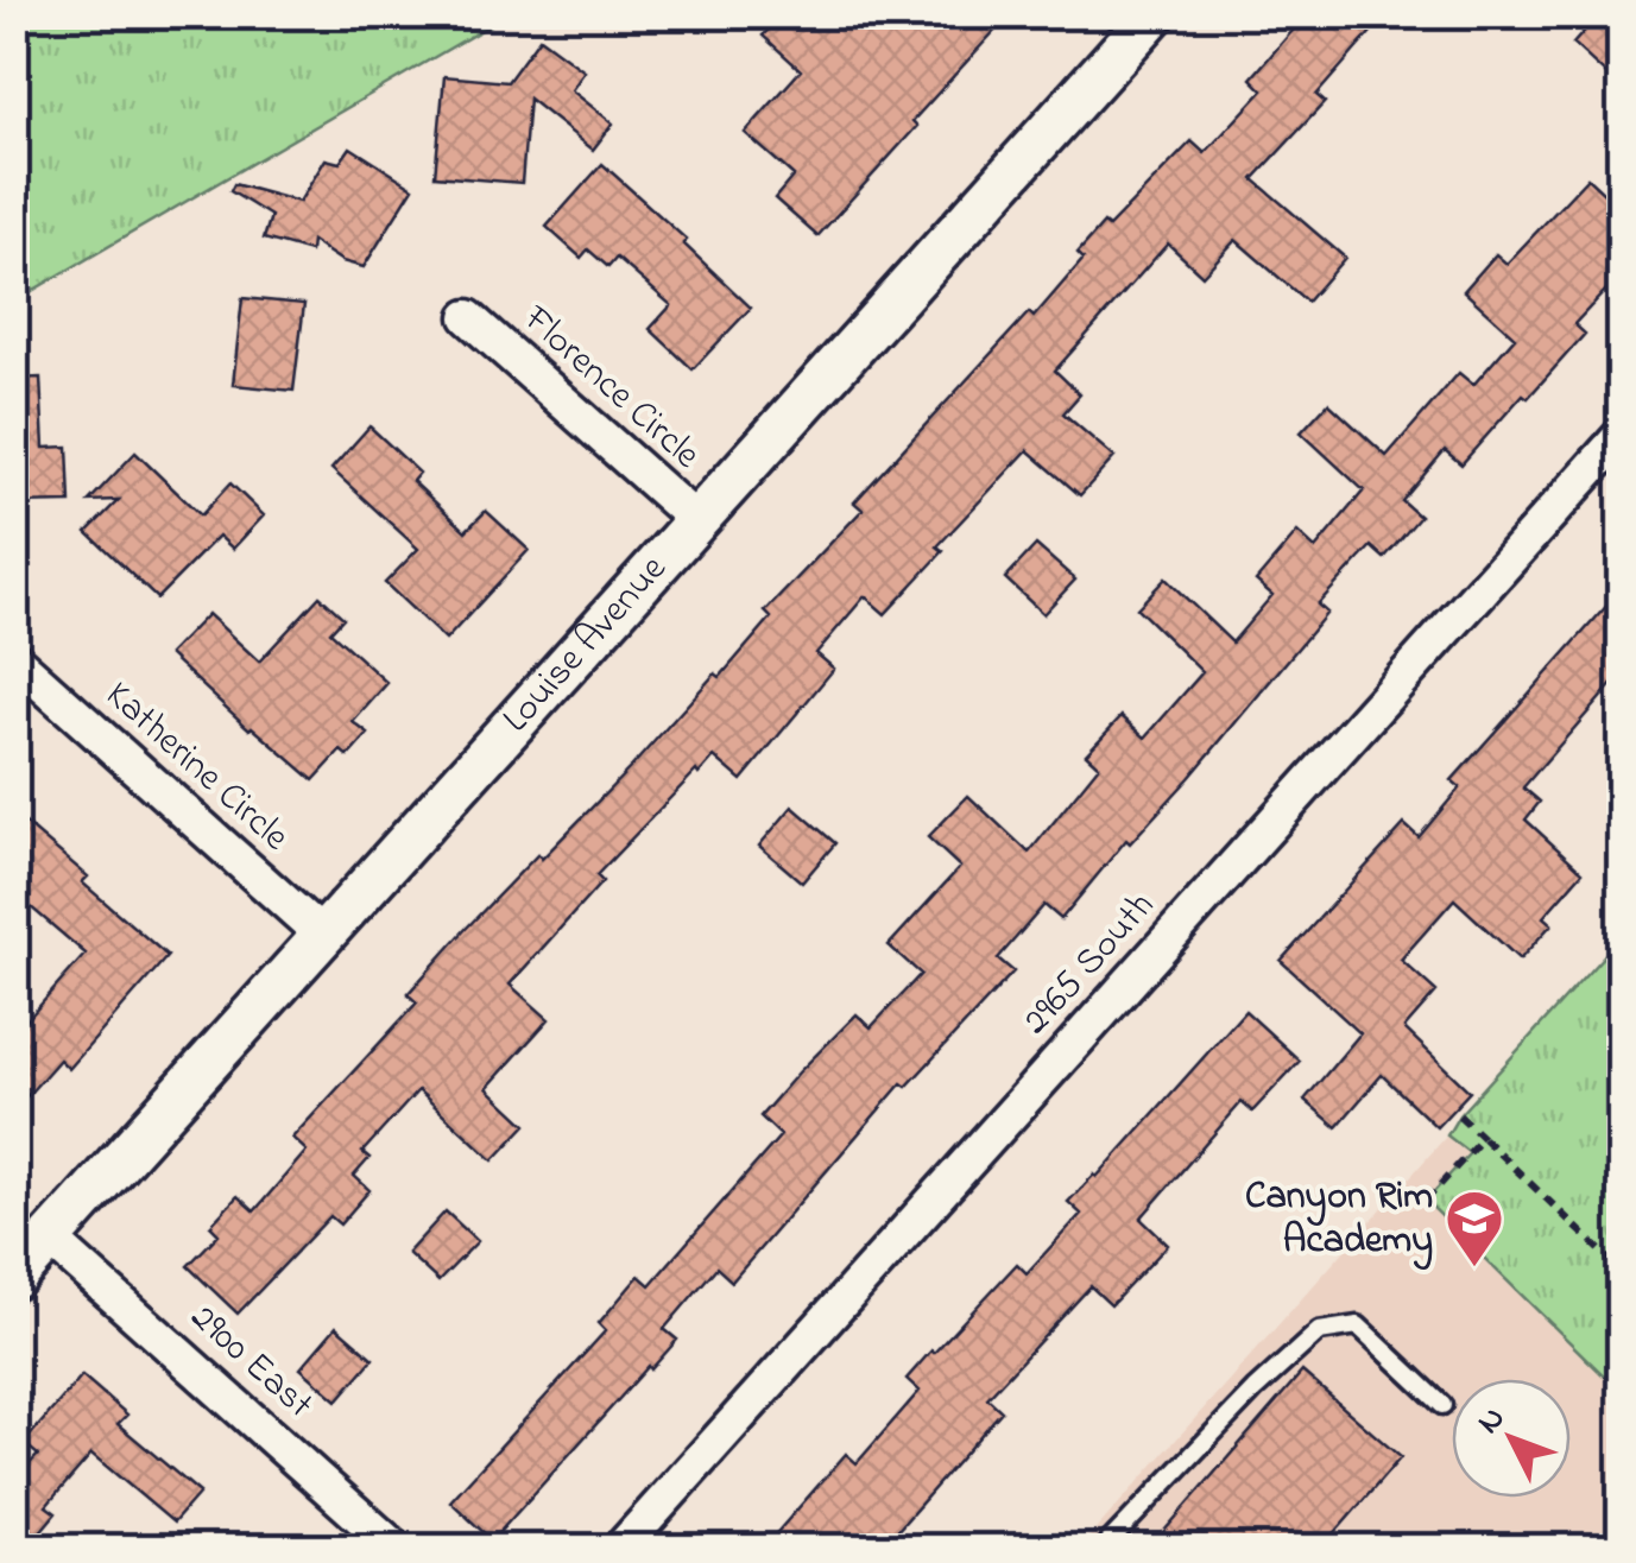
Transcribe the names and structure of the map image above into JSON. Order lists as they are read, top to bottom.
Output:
{
  "streets": {
    "street": [
      "Florence Circle",
      "Louise Avenue",
      "Katherine Circle",
      "2965 South",
      "2900 East"
    ]
  },
  "crossings": [
    ["Florence Circle", "Louise Avenue"],
    ["Louise Avenue", "Katherine Circle"],
    ["Louise Avenue", "2900 East"]
  ],
  "places": {
    "school or university": ["Canyon Rim Academy"]
  },
  "north": "top left"
}
